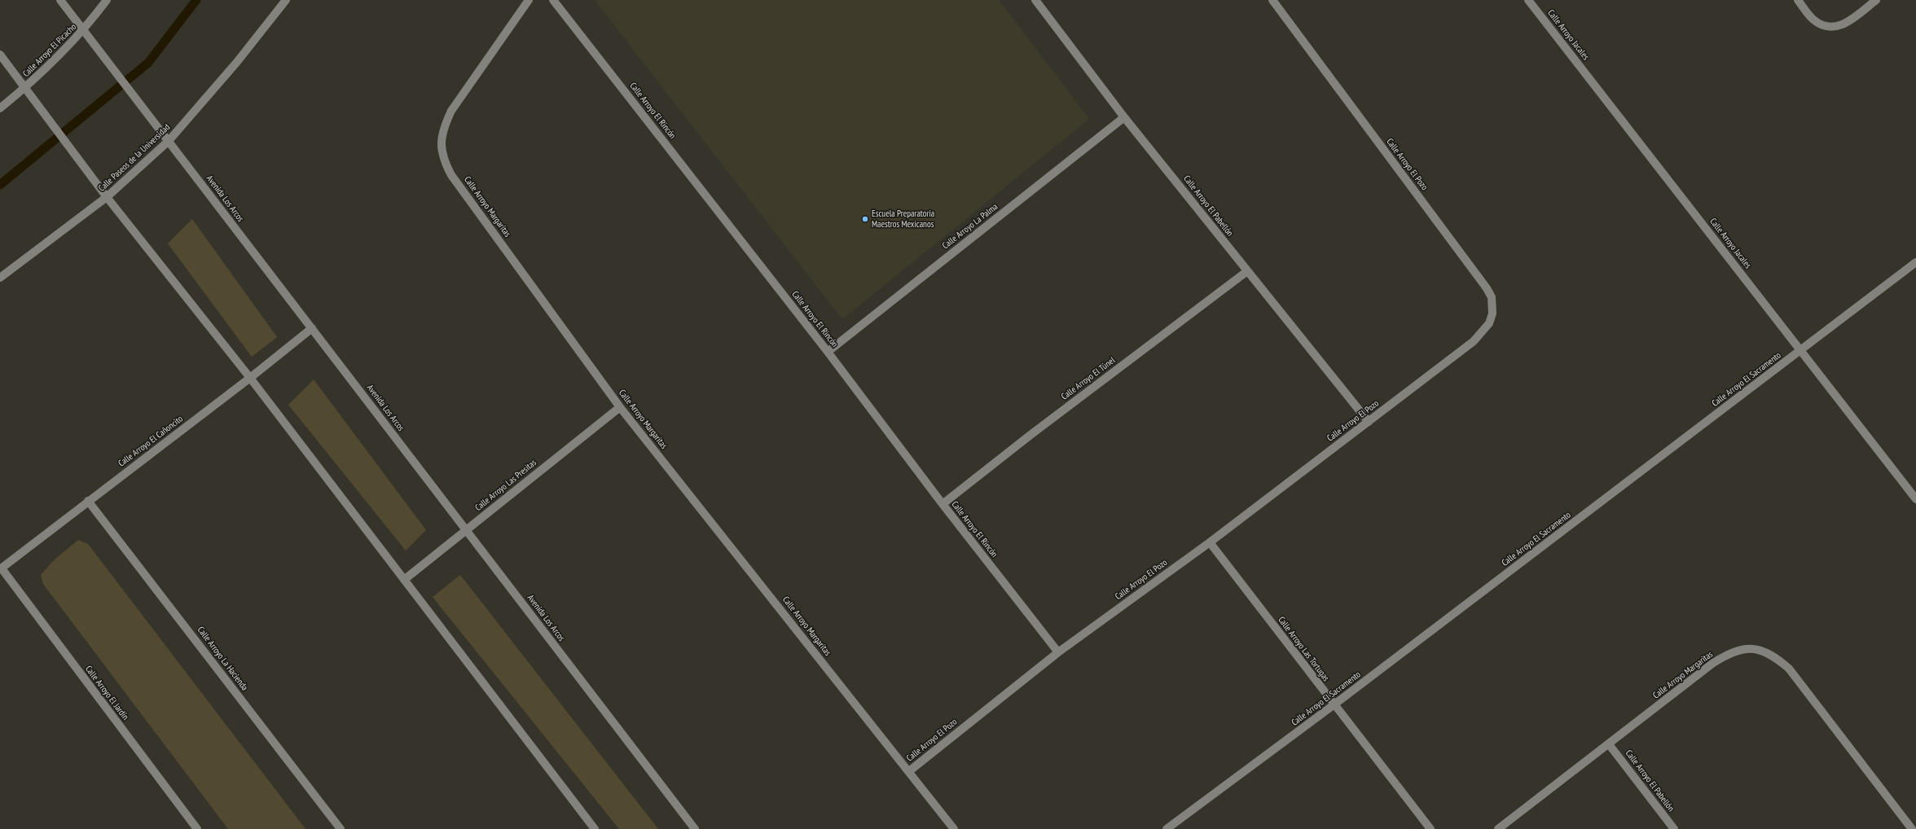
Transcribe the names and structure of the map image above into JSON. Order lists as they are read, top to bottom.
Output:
{
  "streets": {
    "street": [
      "Calle Arroyo Jacales",
      "Calle Arroyo El Picacho",
      "Calle Arroyo El Rincón",
      "Calle Paseos de la Universidad",
      "Calle Arroyo El Pozo",
      "Avenida Los Arcos",
      "Calle Arroyo El Pabellón",
      "Calle Arroyo Margaritas",
      "Calle Arroyo La Palma",
      "Calle Arroyo El Túnel",
      "Calle Arroyo El Sacramento",
      "Calle Arroyo El Cañoncito",
      "Calle Arroyo Las Presitas",
      "Calle Arroyo Las Tortugas",
      "Calle Arroyo La Hacienda",
      "Calle Arroyo El Jardín"
    ]
  },
  "crossings": [
    ["Calle Arroyo Jacales", "Calle Arroyo El Sacramento"],
    ["Calle Arroyo El Picacho", "Avenida Los Arcos"],
    ["Calle Arroyo El Rincón", "Calle Arroyo El Pozo"],
    ["Calle Arroyo El Rincón", "Calle Arroyo La Palma"],
    ["Calle Arroyo El Rincón", "Calle Arroyo El Túnel"],
    ["Calle Paseos de la Universidad", "Avenida Los Arcos"],
    ["Calle Arroyo El Pozo", "Calle Arroyo El Pabellón"],
    ["Calle Arroyo El Pozo", "Calle Arroyo Margaritas"],
    ["Calle Arroyo El Pozo", "Calle Arroyo Las Tortugas"],
    ["Avenida Los Arcos", "Calle Arroyo El Cañoncito"],
    ["Avenida Los Arcos", "Calle Arroyo Las Presitas"],
    ["Calle Arroyo El Pabellón", "Calle Arroyo Margaritas"],
    ["Calle Arroyo El Pabellón", "Calle Arroyo La Palma"],
    ["Calle Arroyo El Pabellón", "Calle Arroyo El Túnel"],
    ["Calle Arroyo Margaritas", "Calle Arroyo Las Presitas"],
    ["Calle Arroyo El Sacramento", "Calle Arroyo Las Tortugas"],
    ["Calle Arroyo El Cañoncito", "Calle Arroyo La Hacienda"],
    ["Calle Arroyo El Cañoncito", "Calle Arroyo El Jardín"]
  ],
  "places": ["Escuela Preparatoria Maestros Mexicanos"]
}
